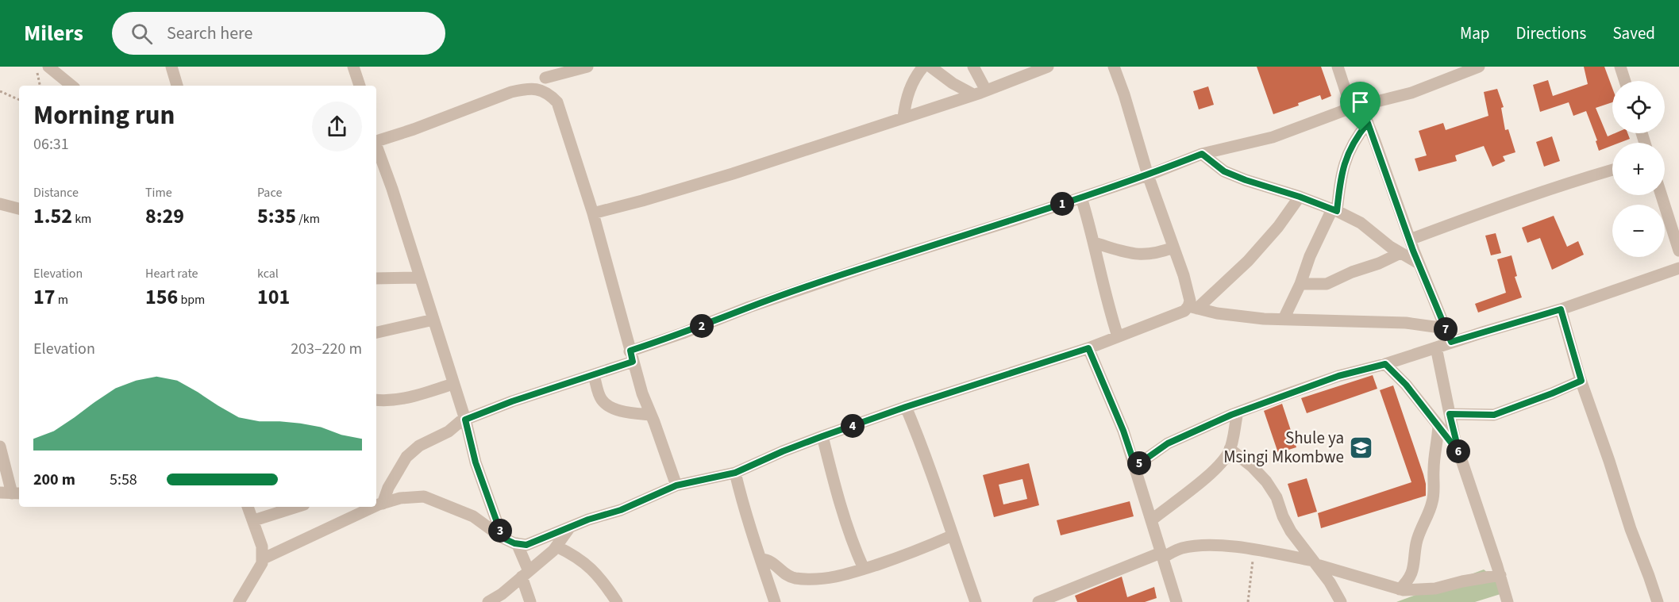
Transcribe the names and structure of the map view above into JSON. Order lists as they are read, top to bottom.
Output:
{
  "places": {
    "school or university": ["Shule ya Msingi Mkombwe"]
  },
  "page": {
    "header": "Milers",
    "search": "Search here",
    "nav": ["Map", "Directions", "Saved"],
    "map_buttons": ["+", "−"],
    "heading": ["Morning run", "06:31"],
    "stats": [
      ["Distance", "1.52 km"],
      ["Time", "8:29"],
      ["Pace", "5:35 /km"],
      ["Elevation", "17 m"],
      ["Heart rate", "156 bpm"],
      ["kcal", "101"]
    ],
    "pins": [
      "1",
      "2",
      "7",
      "4",
      "6",
      "5",
      "3"
    ],
    "chart": ["Elevation", "203–220 m"],
    "list": [
      {
        "name": "200 m",
        "note": "5:58"
      }
    ]
  }
}
